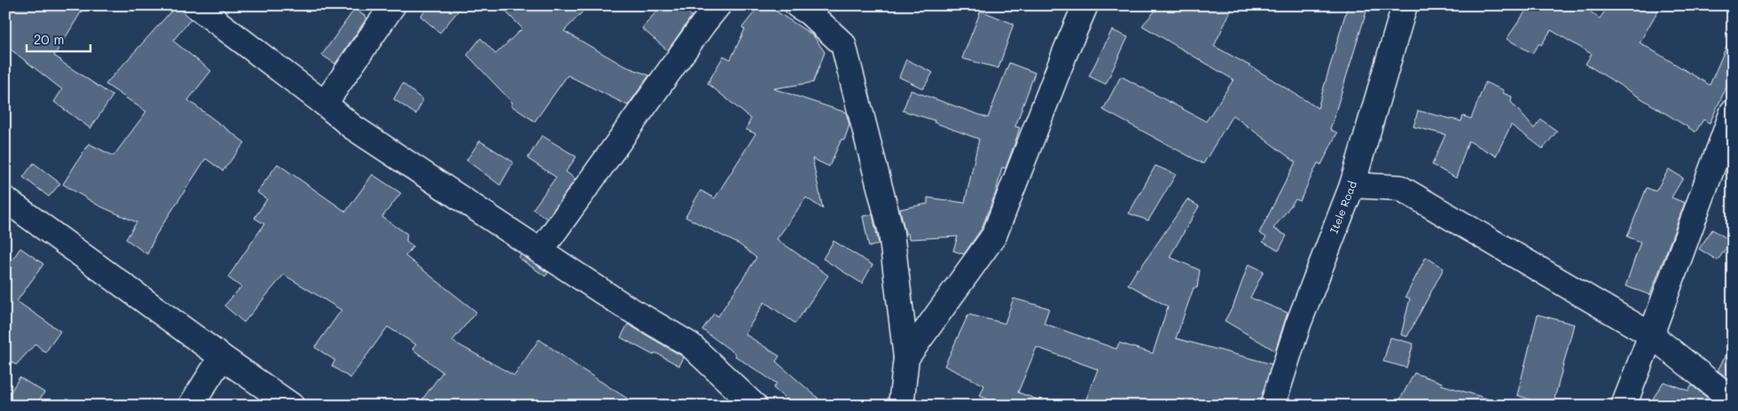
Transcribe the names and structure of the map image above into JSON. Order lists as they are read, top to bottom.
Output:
{
  "streets": {
    "street": ["Itele Road"]
  },
  "scale_bar": "20 m"
}
